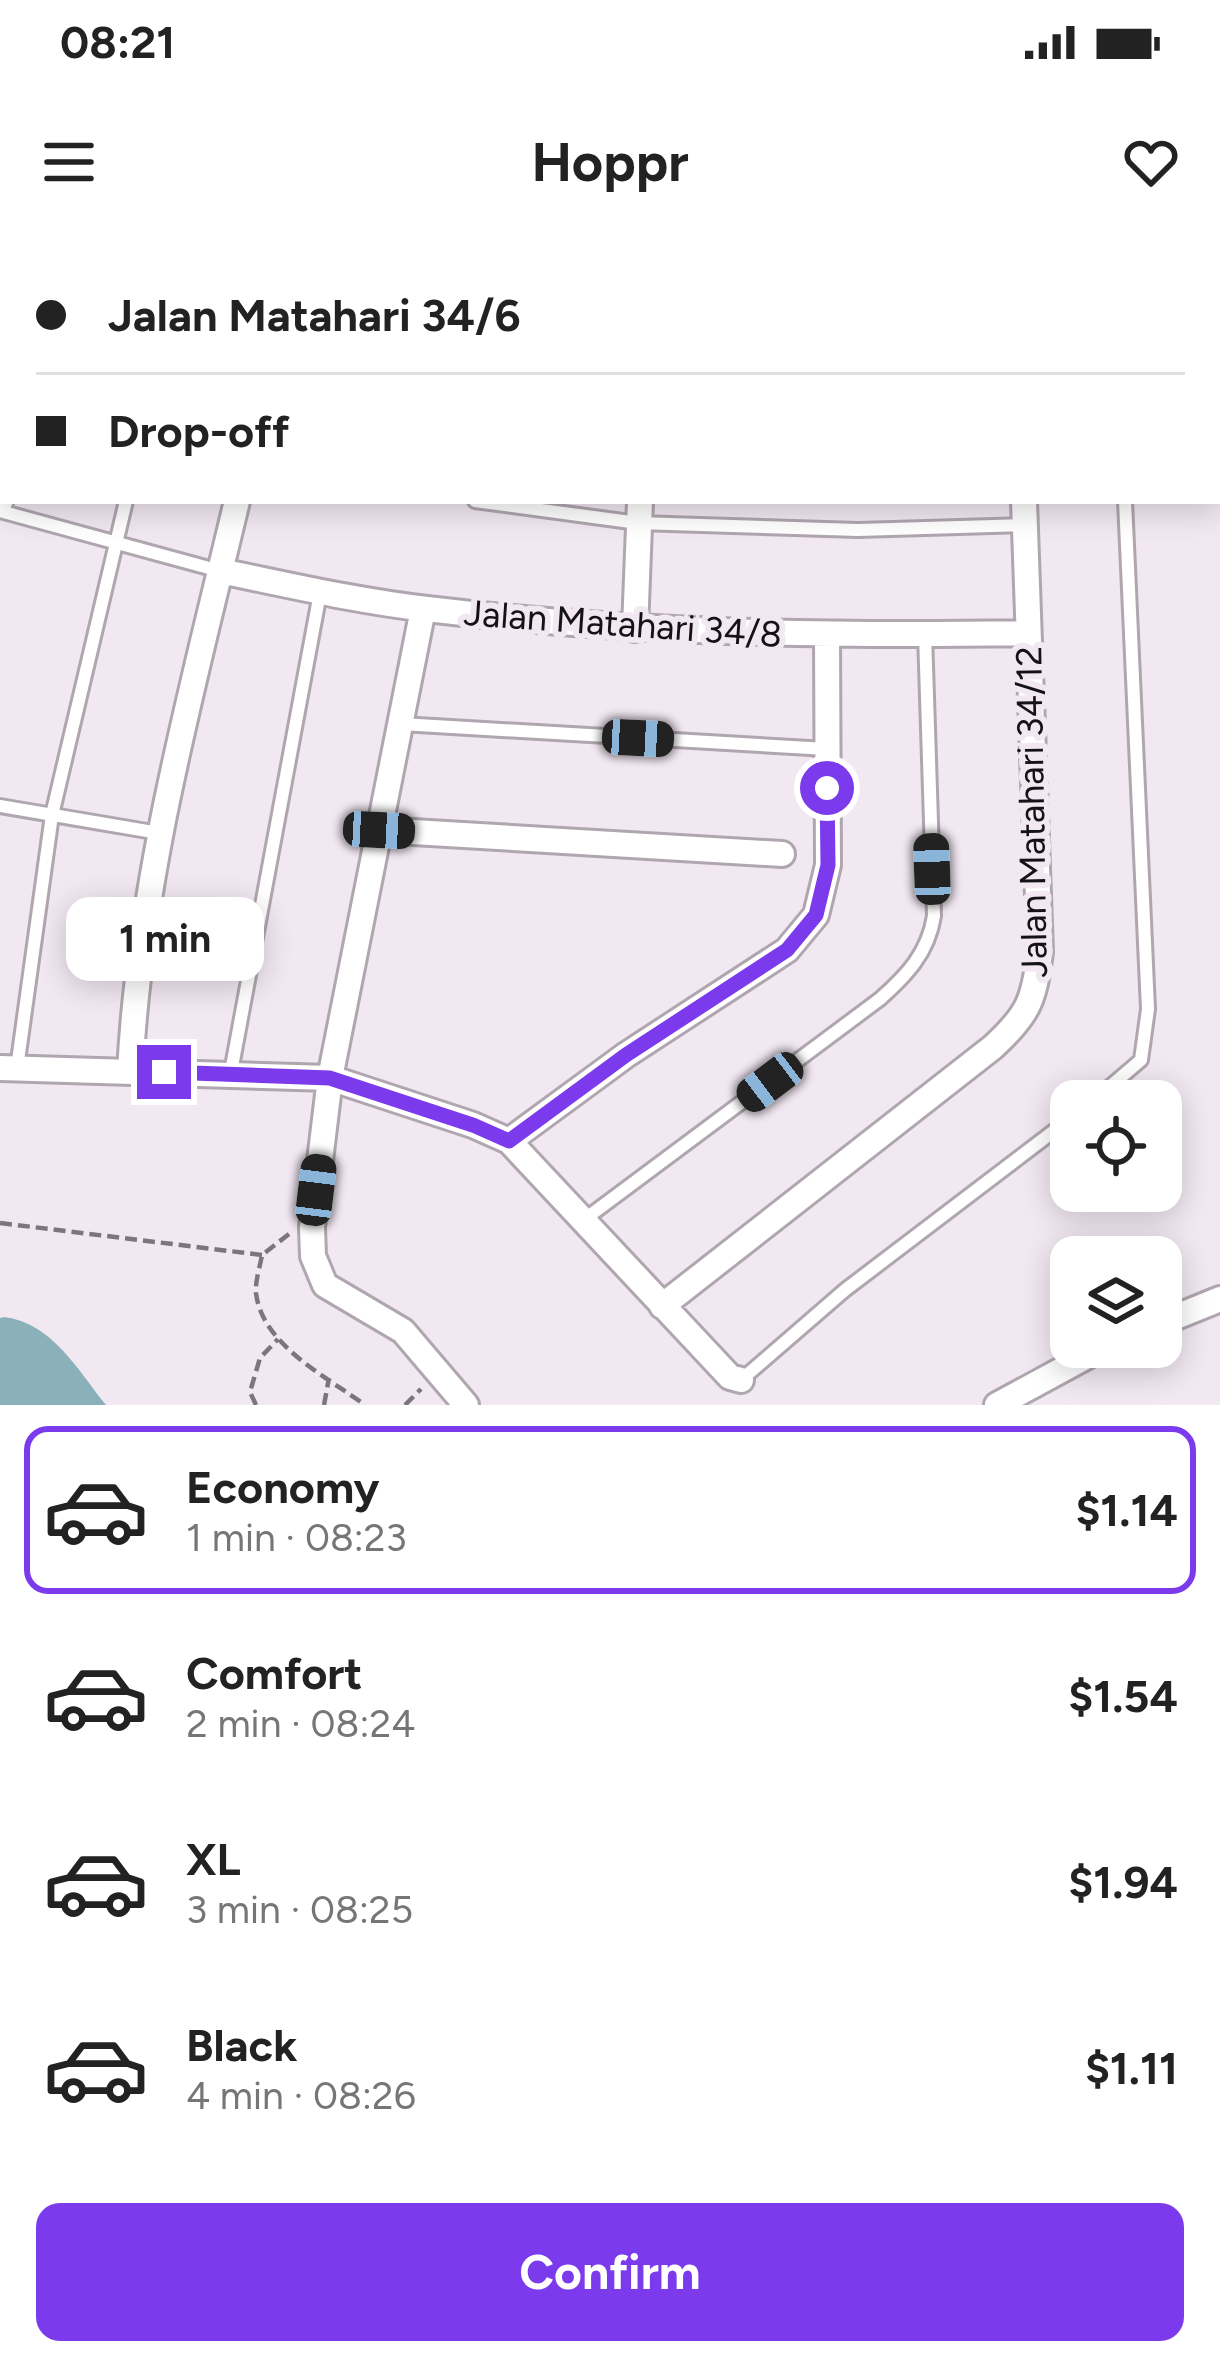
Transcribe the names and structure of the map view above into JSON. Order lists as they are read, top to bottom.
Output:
{
  "streets": {
    "street": ["Jalan Matahari 34/8", "Jalan Matahari 34/12"]
  },
  "crossings": [
    ["Jalan Matahari 34/8", "Jalan Matahari 34/12"]
  ],
  "page": {
    "status": "08:21",
    "header": "Hoppr",
    "banner": ["Jalan Matahari 34/6", "Drop-off"],
    "bubble": "1 min",
    "list": [
      {
        "name": "Economy",
        "note": "1 min · 08:23",
        "value": "$1.14"
      },
      {
        "name": "Comfort",
        "note": "2 min · 08:24",
        "value": "$1.54"
      },
      {
        "name": "XL",
        "note": "3 min · 08:25",
        "value": "$1.94"
      },
      {
        "name": "Black",
        "note": "4 min · 08:26",
        "value": "$1.11"
      }
    ],
    "buttons": "Confirm"
  }
}
